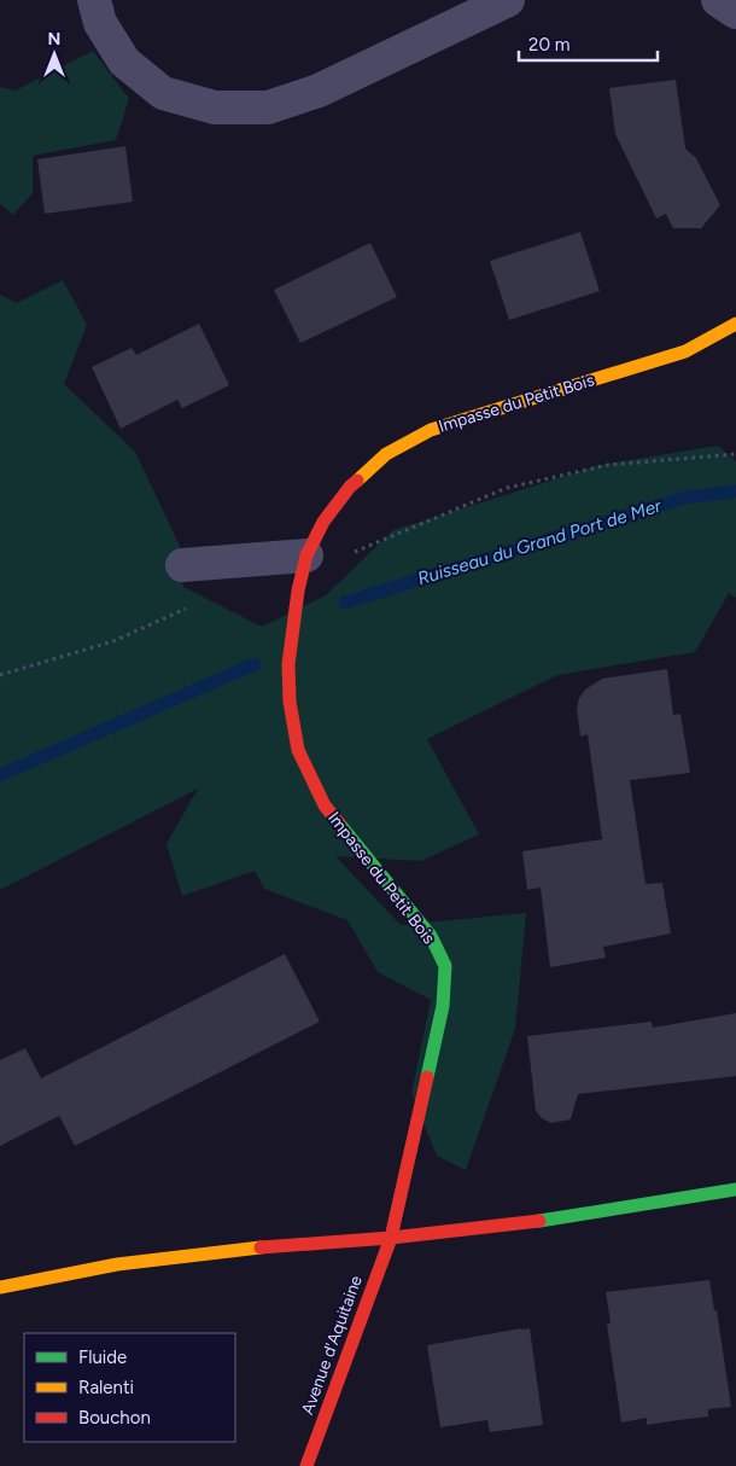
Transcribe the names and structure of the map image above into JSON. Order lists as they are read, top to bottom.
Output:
{
  "streets": {
    "street": ["Impasse du Petit Bois", "Avenue d'Aquitaine"]
  },
  "crossings": [
    ["Impasse du Petit Bois", "Avenue d'Aquitaine"]
  ],
  "water": ["Ruisseau du Grand Port de Mer"],
  "legend": ["Fluide", "Ralenti", "Bouchon"],
  "scale_bar": "20 m",
  "north": "top"
}
